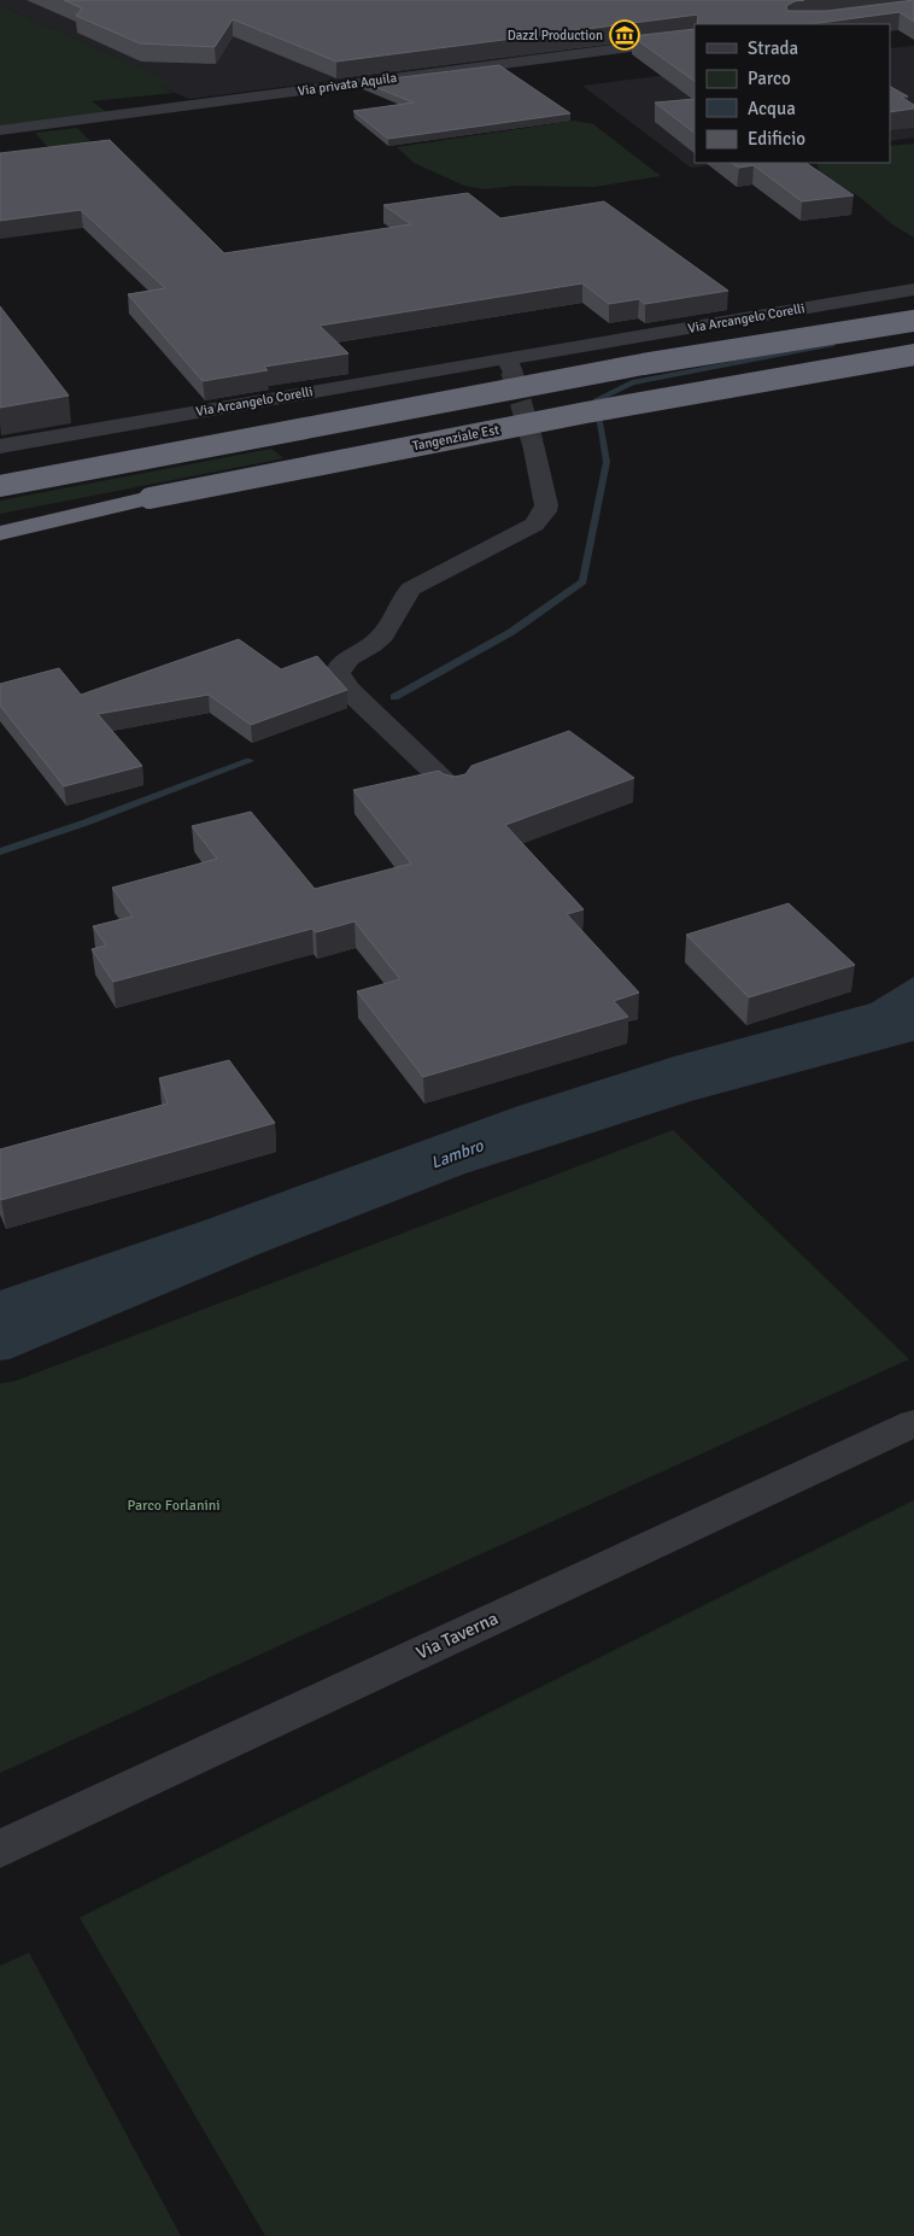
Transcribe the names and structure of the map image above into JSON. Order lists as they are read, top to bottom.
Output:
{
  "streets": {
    "highway": ["Tangenziale Est"],
    "street": ["Via privata Aquila", "Via Arcangelo Corelli", "Via Taverna"]
  },
  "water": ["Lambro"],
  "parks": ["Parco Forlanini"],
  "places": {
    "museum": ["Dazzl Production"]
  },
  "legend": [
    "Strada",
    "Parco",
    "Acqua",
    "Edificio"
  ]
}
